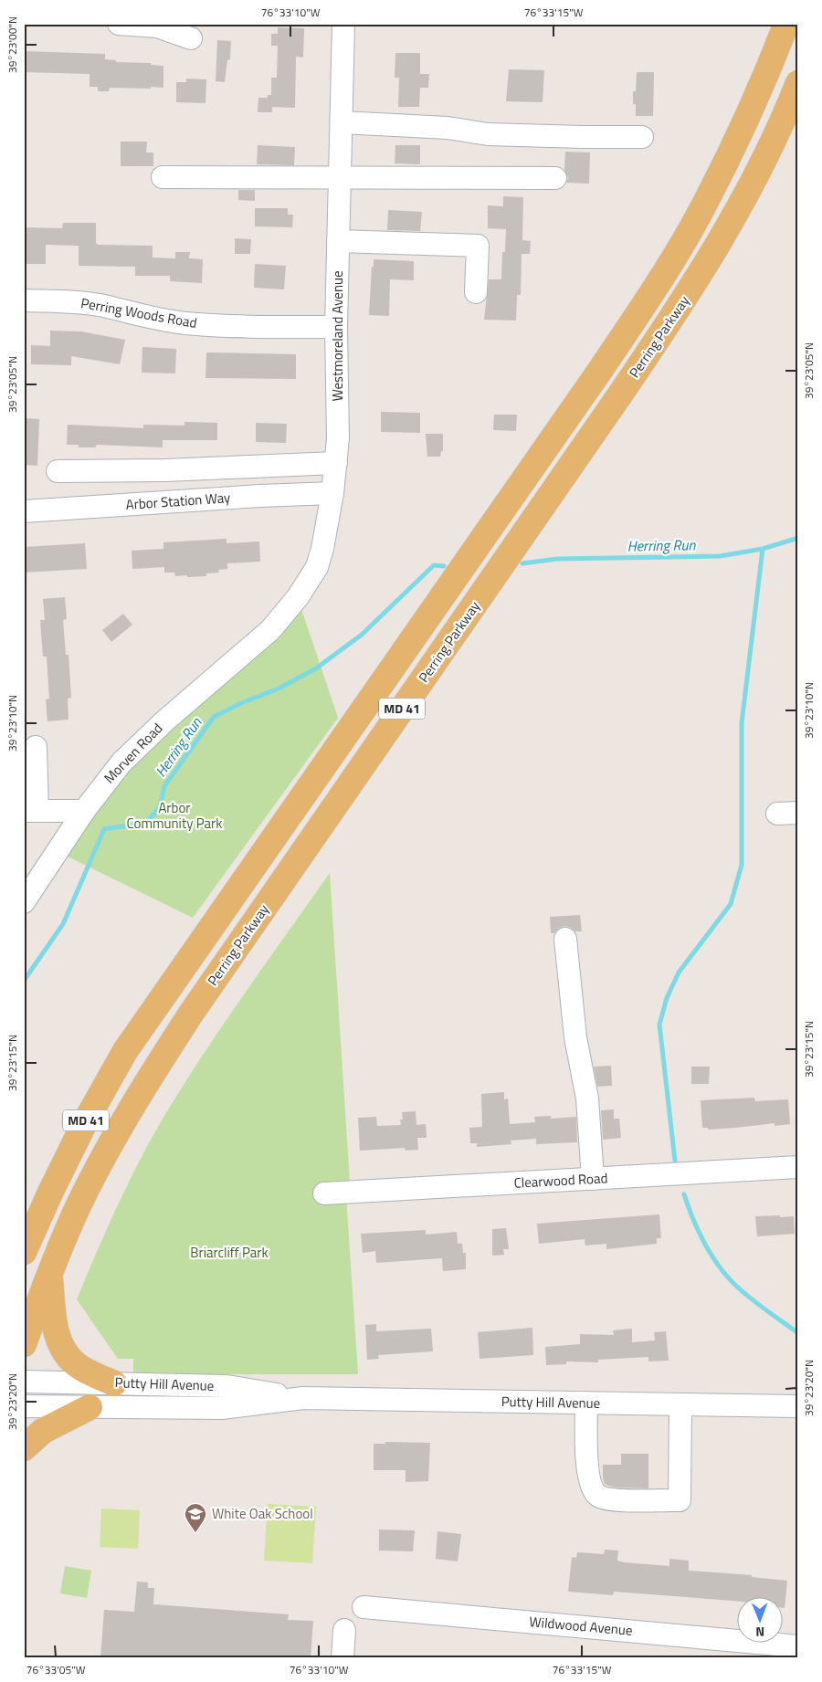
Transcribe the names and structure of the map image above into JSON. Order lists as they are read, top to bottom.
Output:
{
  "streets": {
    "main road": ["Perring Parkway", "MD 41"],
    "street": [
      "Perring Woods Road",
      "Westmoreland Avenue",
      "Arbor Station Way",
      "Morven Road",
      "Clearwood Road",
      "Putty Hill Avenue",
      "Wildwood Avenue"
    ]
  },
  "crossings": [
    ["Perring Woods Road", "Westmoreland Avenue"],
    ["Westmoreland Avenue", "Arbor Station Way"],
    ["Westmoreland Avenue", "Morven Road"]
  ],
  "water": ["Herring Run"],
  "parks": ["Arbor Community Park", "Briarcliff Park"],
  "places": {
    "school or university": ["White Oak School"]
  },
  "north": "bottom",
  "coordinates": [
    "76°33'10\"W",
    "76°33'15\"W",
    "39°23'00\"N",
    "39°23'05\"N",
    "39°23'10\"N",
    "39°23'15\"N",
    "39°23'20\"N",
    "76°33'05\"W"
  ]
}
